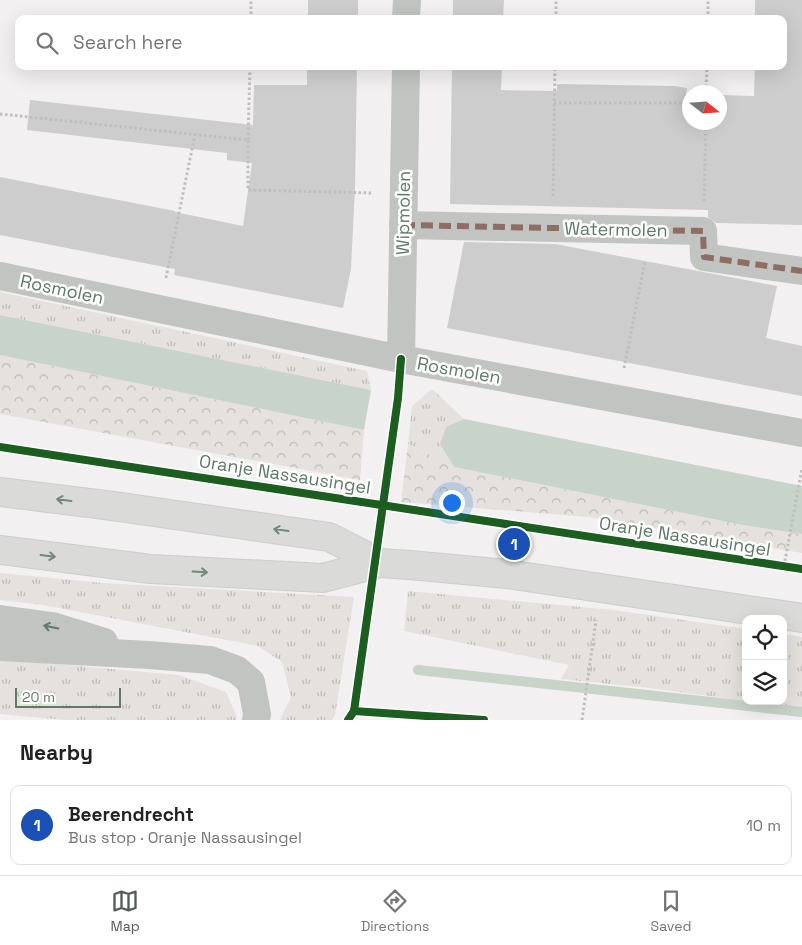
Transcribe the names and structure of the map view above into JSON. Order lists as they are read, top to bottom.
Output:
{
  "streets": {
    "street": ["Wipmolen", "Watermolen", "Rosmolen"],
    "cycle path": ["Oranje Nassausingel"]
  },
  "crossings": [
    ["Wipmolen", "Watermolen"],
    ["Wipmolen", "Rosmolen"]
  ],
  "scale_bar": "20 m",
  "north": "right",
  "page": {
    "search": "Search here",
    "pins": "1",
    "scale": "20 m",
    "heading": "Nearby",
    "list": [
      {
        "mark": "1",
        "name": "Beerendrecht",
        "note": "Bus stop · Oranje Nassausingel",
        "value": "10 m"
      }
    ],
    "nav": ["Map", "Directions", "Saved"]
  }
}
